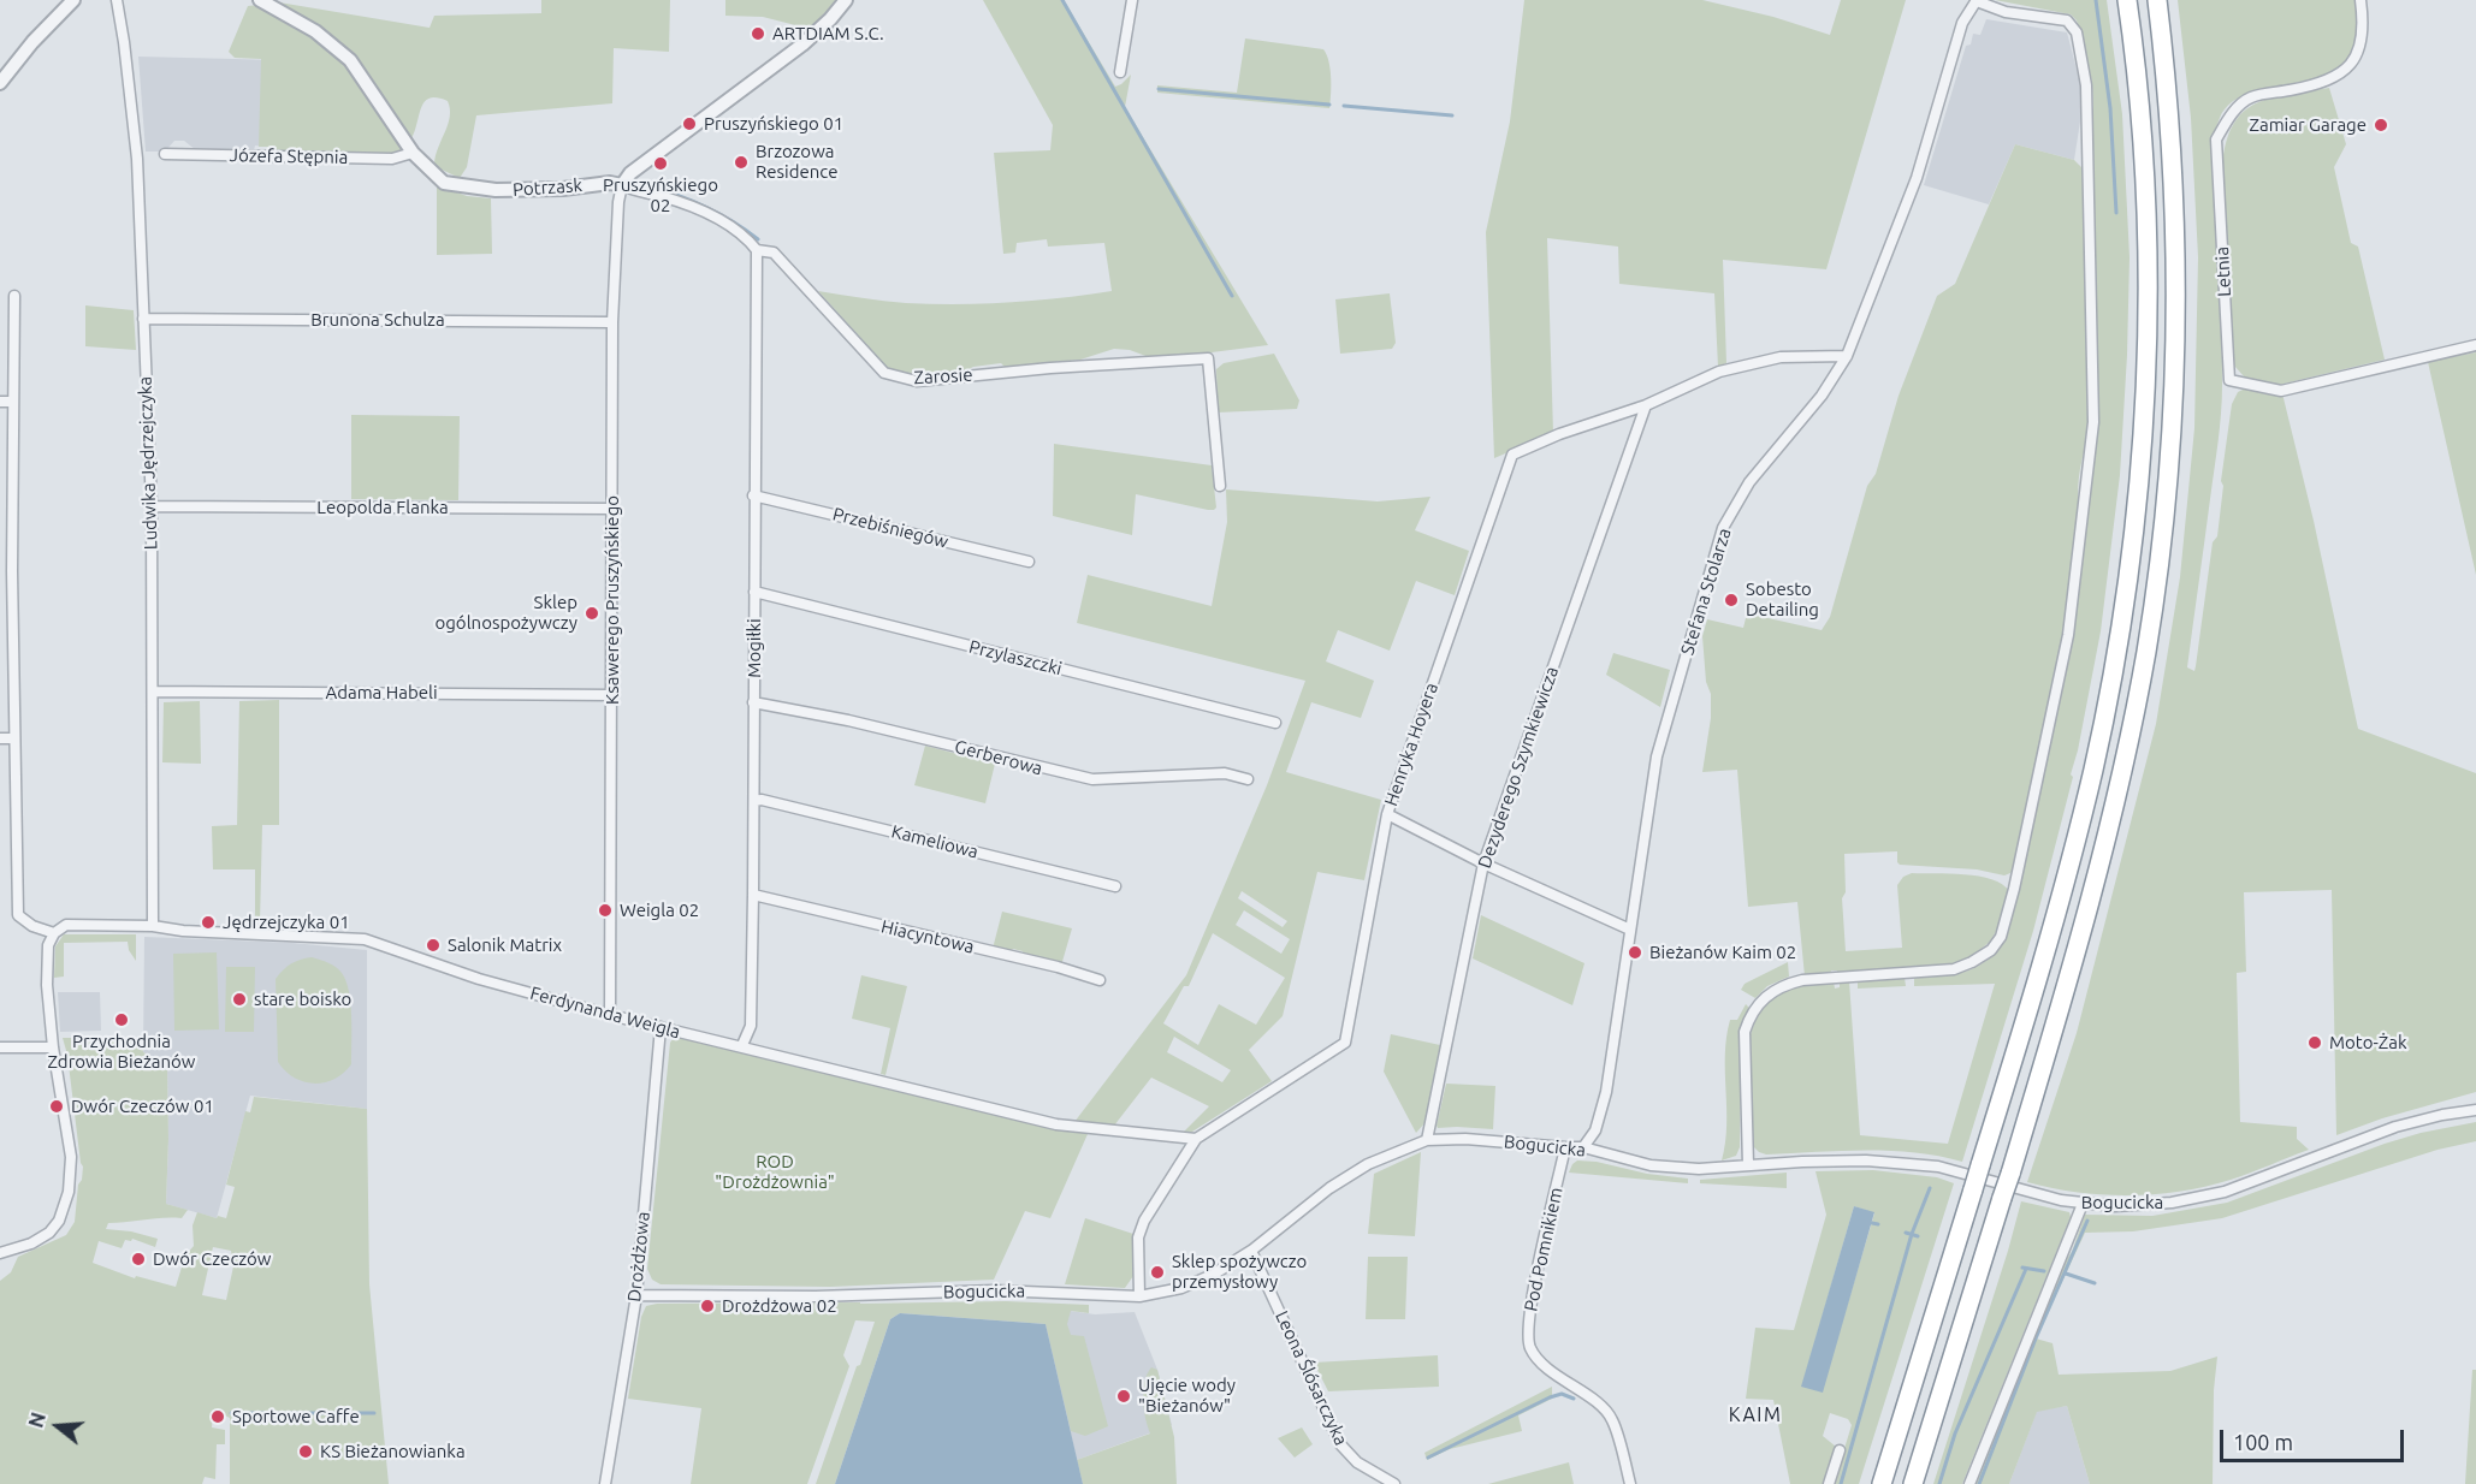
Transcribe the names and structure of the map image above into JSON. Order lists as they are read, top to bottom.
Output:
{
  "streets": {
    "street": [
      "Józefa Stępnia",
      "Potrzask",
      "Letnia",
      "Brunona Schulza",
      "Zarosie",
      "Ludwika Jędrzejczyka",
      "Leopolda Flanka",
      "Przebiśniegów",
      "Stefana Stolarza",
      "Ksawerego Pruszyńskiego",
      "Mogiłki",
      "Przylaszczki",
      "Adama Habeli",
      "Henryka Hoyera",
      "Gerberowa",
      "Dezyderego Szymkiewicza",
      "Kameliowa",
      "Hiacyntowa",
      "Ferdynanda Weigla",
      "Bogucicka",
      "Pod Pomnikiem",
      "Drożdżowa",
      "Leona Ślósarczyka"
    ]
  },
  "crossings": [
    ["Józefa Stępnia", "Potrzask"],
    ["Potrzask", "Zarosie"],
    ["Potrzask", "Ksawerego Pruszyńskiego"],
    ["Brunona Schulza", "Ludwika Jędrzejczyka"],
    ["Brunona Schulza", "Ksawerego Pruszyńskiego"],
    ["Zarosie", "Ksawerego Pruszyńskiego"],
    ["Zarosie", "Mogiłki"],
    ["Ludwika Jędrzejczyka", "Leopolda Flanka"],
    ["Ludwika Jędrzejczyka", "Adama Habeli"],
    ["Ludwika Jędrzejczyka", "Ferdynanda Weigla"],
    ["Leopolda Flanka", "Ksawerego Pruszyńskiego"],
    ["Przebiśniegów", "Mogiłki"],
    ["Stefana Stolarza", "Henryka Hoyera"],
    ["Stefana Stolarza", "Bogucicka"],
    ["Ksawerego Pruszyńskiego", "Adama Habeli"],
    ["Ksawerego Pruszyńskiego", "Ferdynanda Weigla"],
    ["Mogiłki", "Przylaszczki"],
    ["Mogiłki", "Gerberowa"],
    ["Mogiłki", "Kameliowa"],
    ["Mogiłki", "Hiacyntowa"],
    ["Mogiłki", "Ferdynanda Weigla"],
    ["Henryka Hoyera", "Dezyderego Szymkiewicza"],
    ["Henryka Hoyera", "Ferdynanda Weigla"],
    ["Henryka Hoyera", "Bogucicka"],
    ["Dezyderego Szymkiewicza", "Bogucicka"],
    ["Ferdynanda Weigla", "Drożdżowa"],
    ["Bogucicka", "Pod Pomnikiem"],
    ["Bogucicka", "Drożdżowa"],
    ["Bogucicka", "Leona Ślósarczyka"]
  ],
  "districts": ["KAIM"],
  "parks": ["ROD \"Drożdżownia\""],
  "places": [
    "ARTDIAM S.C.",
    "Pruszyńskiego 01",
    "Zamiar Garage",
    "Brzozowa Residence",
    "Pruszyńskiego 02",
    "Sobesto Detailing",
    "Sklep ogólnospożywczy",
    "Weigla 02",
    "Jędrzejczyka 01",
    "Salonik Matrix",
    "Bieżanów Kaim 02",
    "stare boisko",
    "Przychodnia Zdrowia Bieżanów",
    "Moto-Żak",
    "Dwór Czeczów 01",
    "Dwór Czeczów",
    "Sklep spożywczo przemysłowy",
    "Drożdżowa 02",
    "Ujęcie wody \"Bieżanów\"",
    "Sportowe Caffe",
    "KS Bieżanowianka"
  ],
  "scale_bar": "100 m",
  "north": "left"
}
